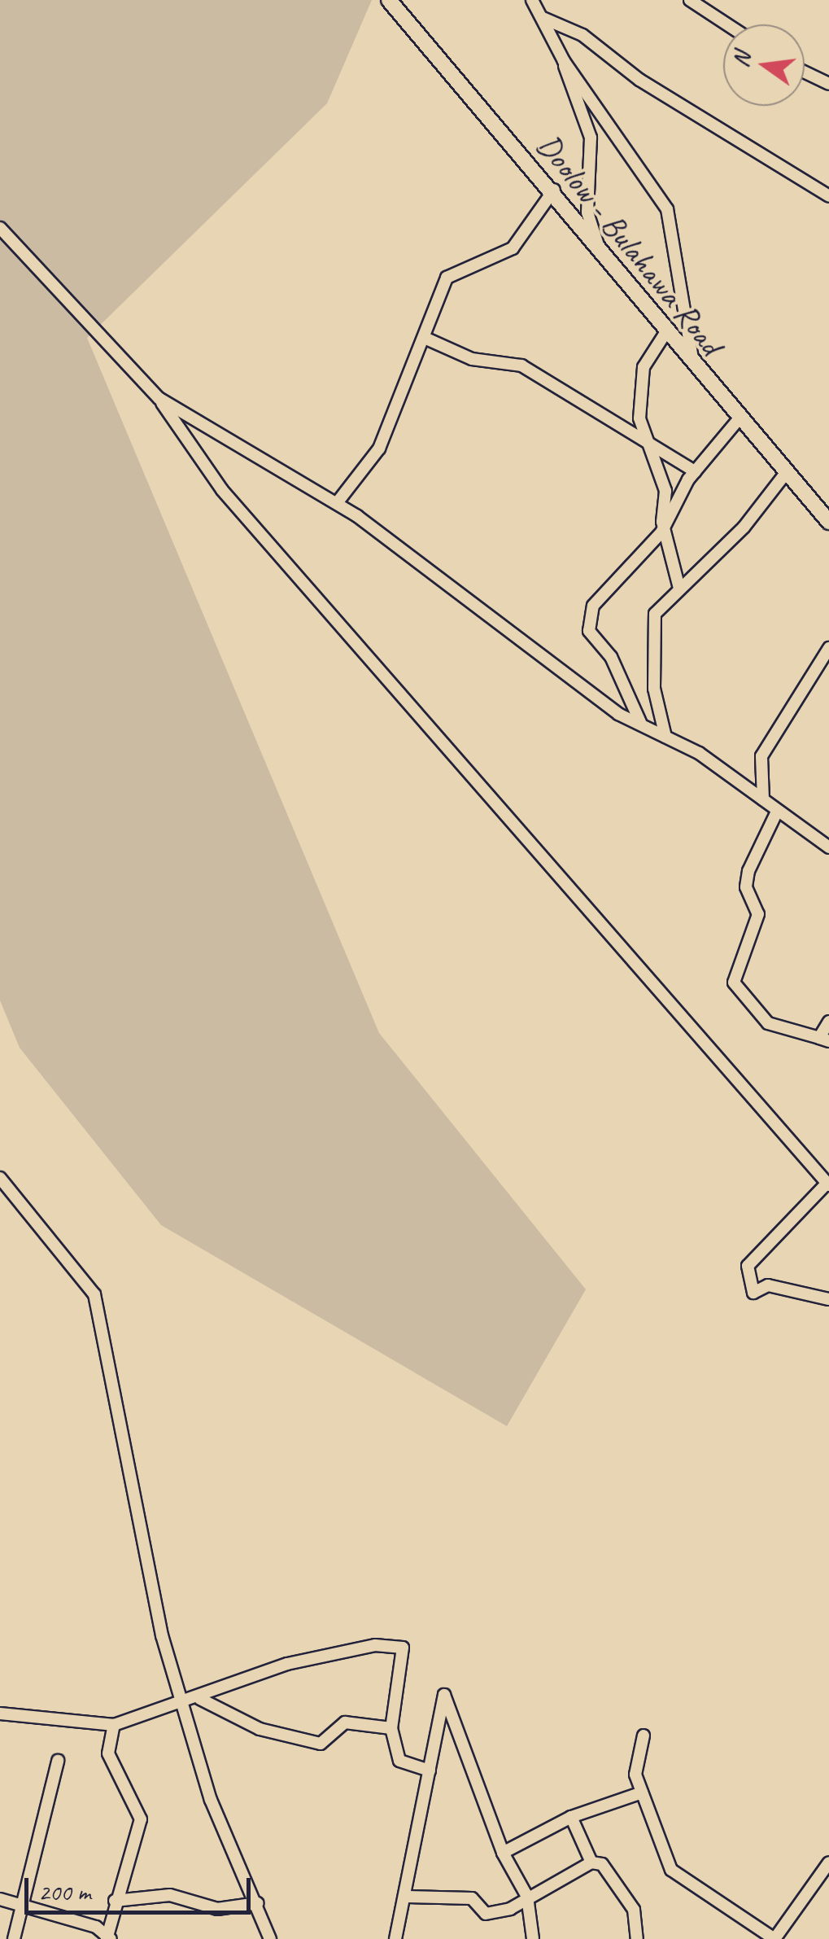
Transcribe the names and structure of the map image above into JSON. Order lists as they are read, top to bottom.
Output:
{
  "streets": {
    "main road": ["Doolow - Bulahawa Road"]
  },
  "scale_bar": "200 m",
  "north": "left"
}
